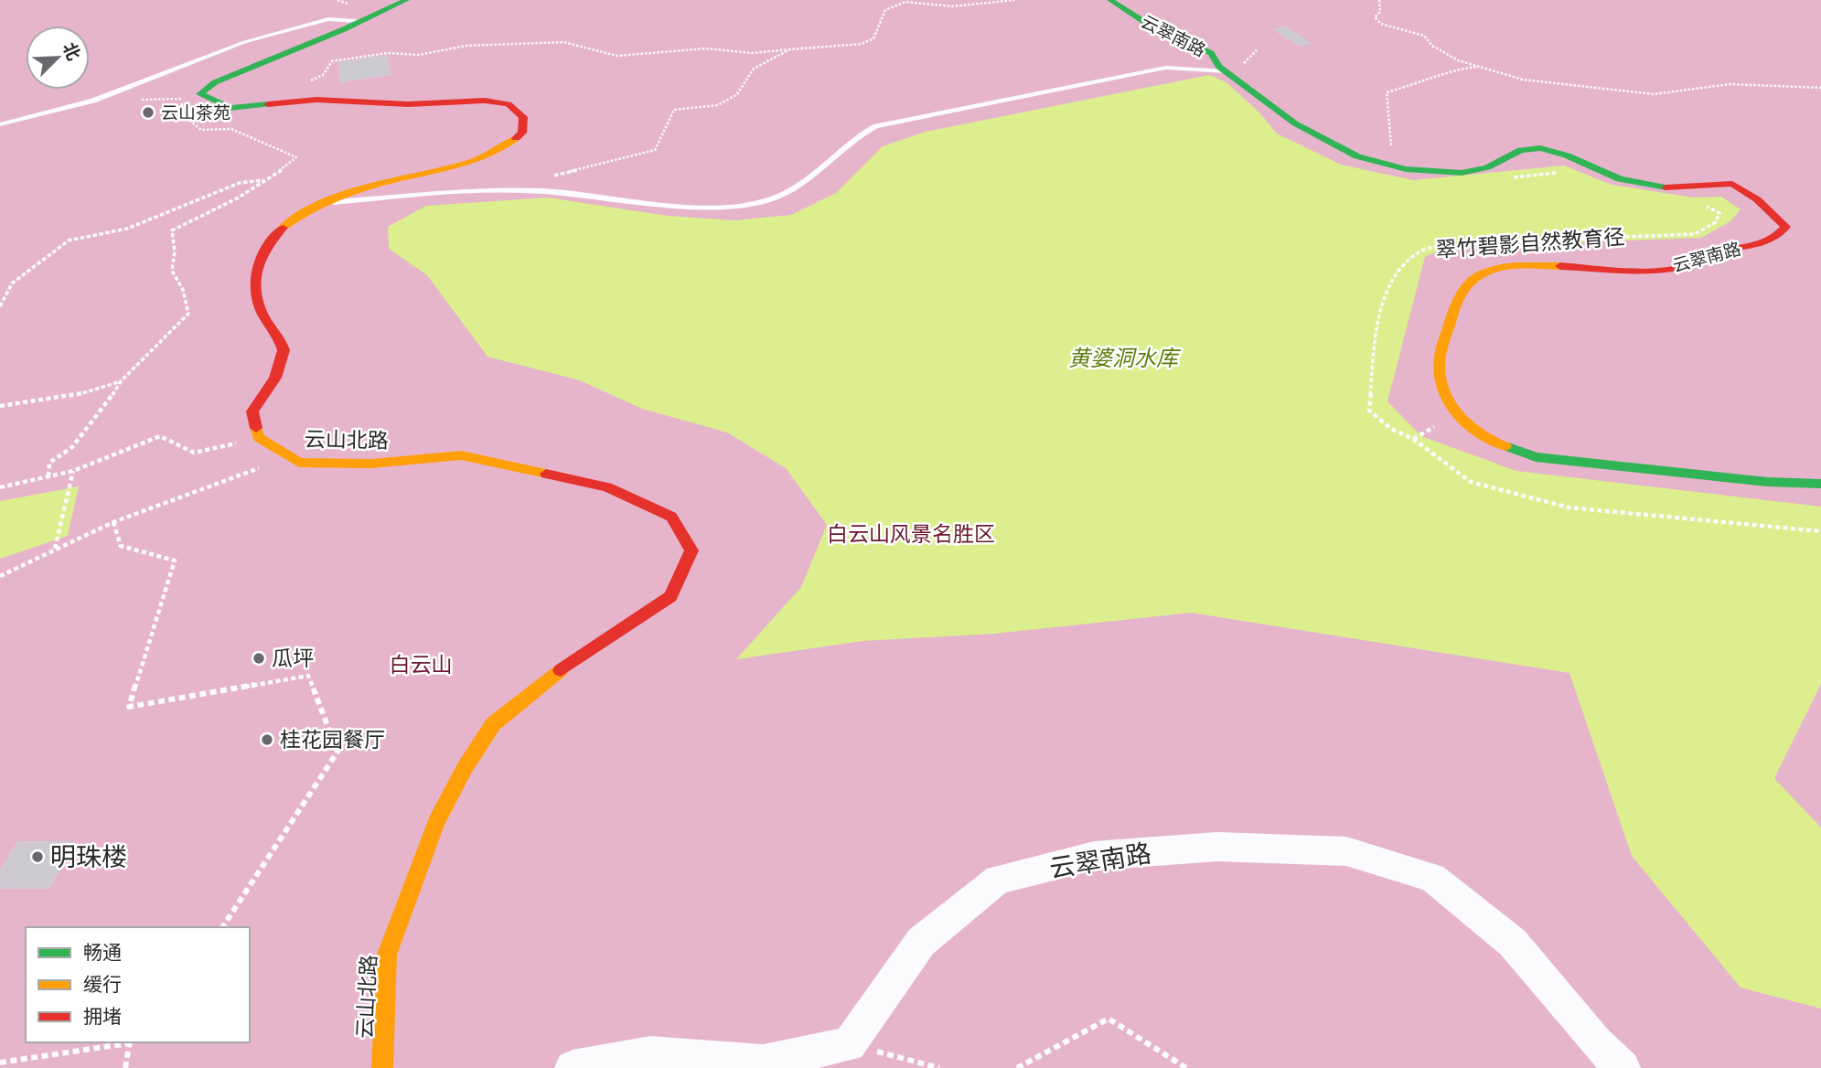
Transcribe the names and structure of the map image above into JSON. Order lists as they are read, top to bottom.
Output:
{
  "streets": {
    "street": ["云翠南路", "云山北路"],
    "path": ["翠竹碧影自然教育径"]
  },
  "water": ["黄婆洞水库"],
  "parks": ["白云山风景名胜区", "白云山"],
  "places": [
    "云山茶苑",
    "瓜坪",
    "桂花园餐厅",
    "明珠楼"
  ],
  "legend": ["畅通", "缓行", "拥堵"],
  "north": "top right"
}
